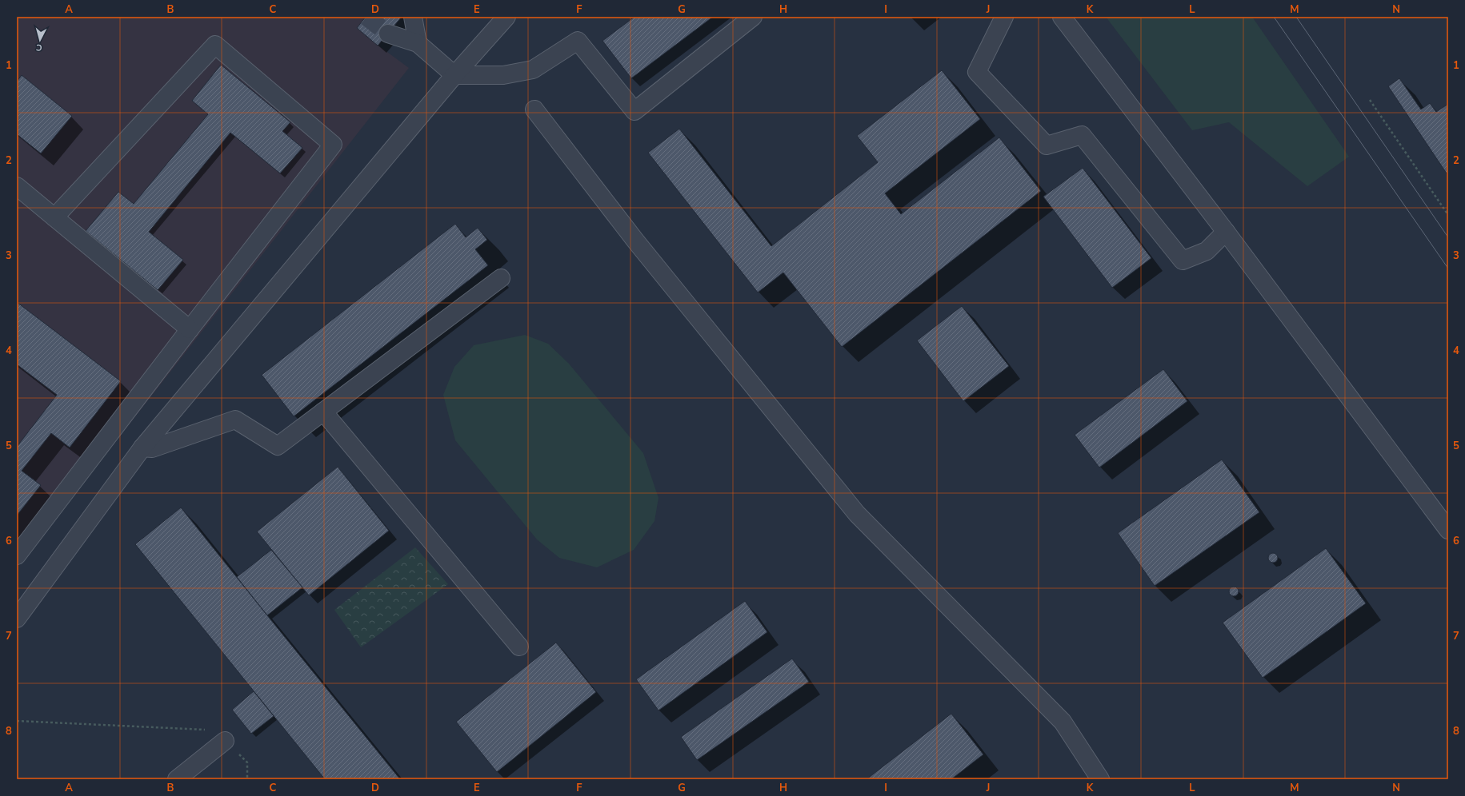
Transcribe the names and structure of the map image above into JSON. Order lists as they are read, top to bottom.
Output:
{
  "north": "bottom",
  "grid": {
    "columns": [
      "A",
      "B",
      "C",
      "D",
      "E",
      "F",
      "G",
      "H",
      "I",
      "J",
      "K",
      "L",
      "M",
      "N"
    ],
    "rows": [
      "1",
      "2",
      "3",
      "4",
      "5",
      "6",
      "7",
      "8"
    ]
  }
}
